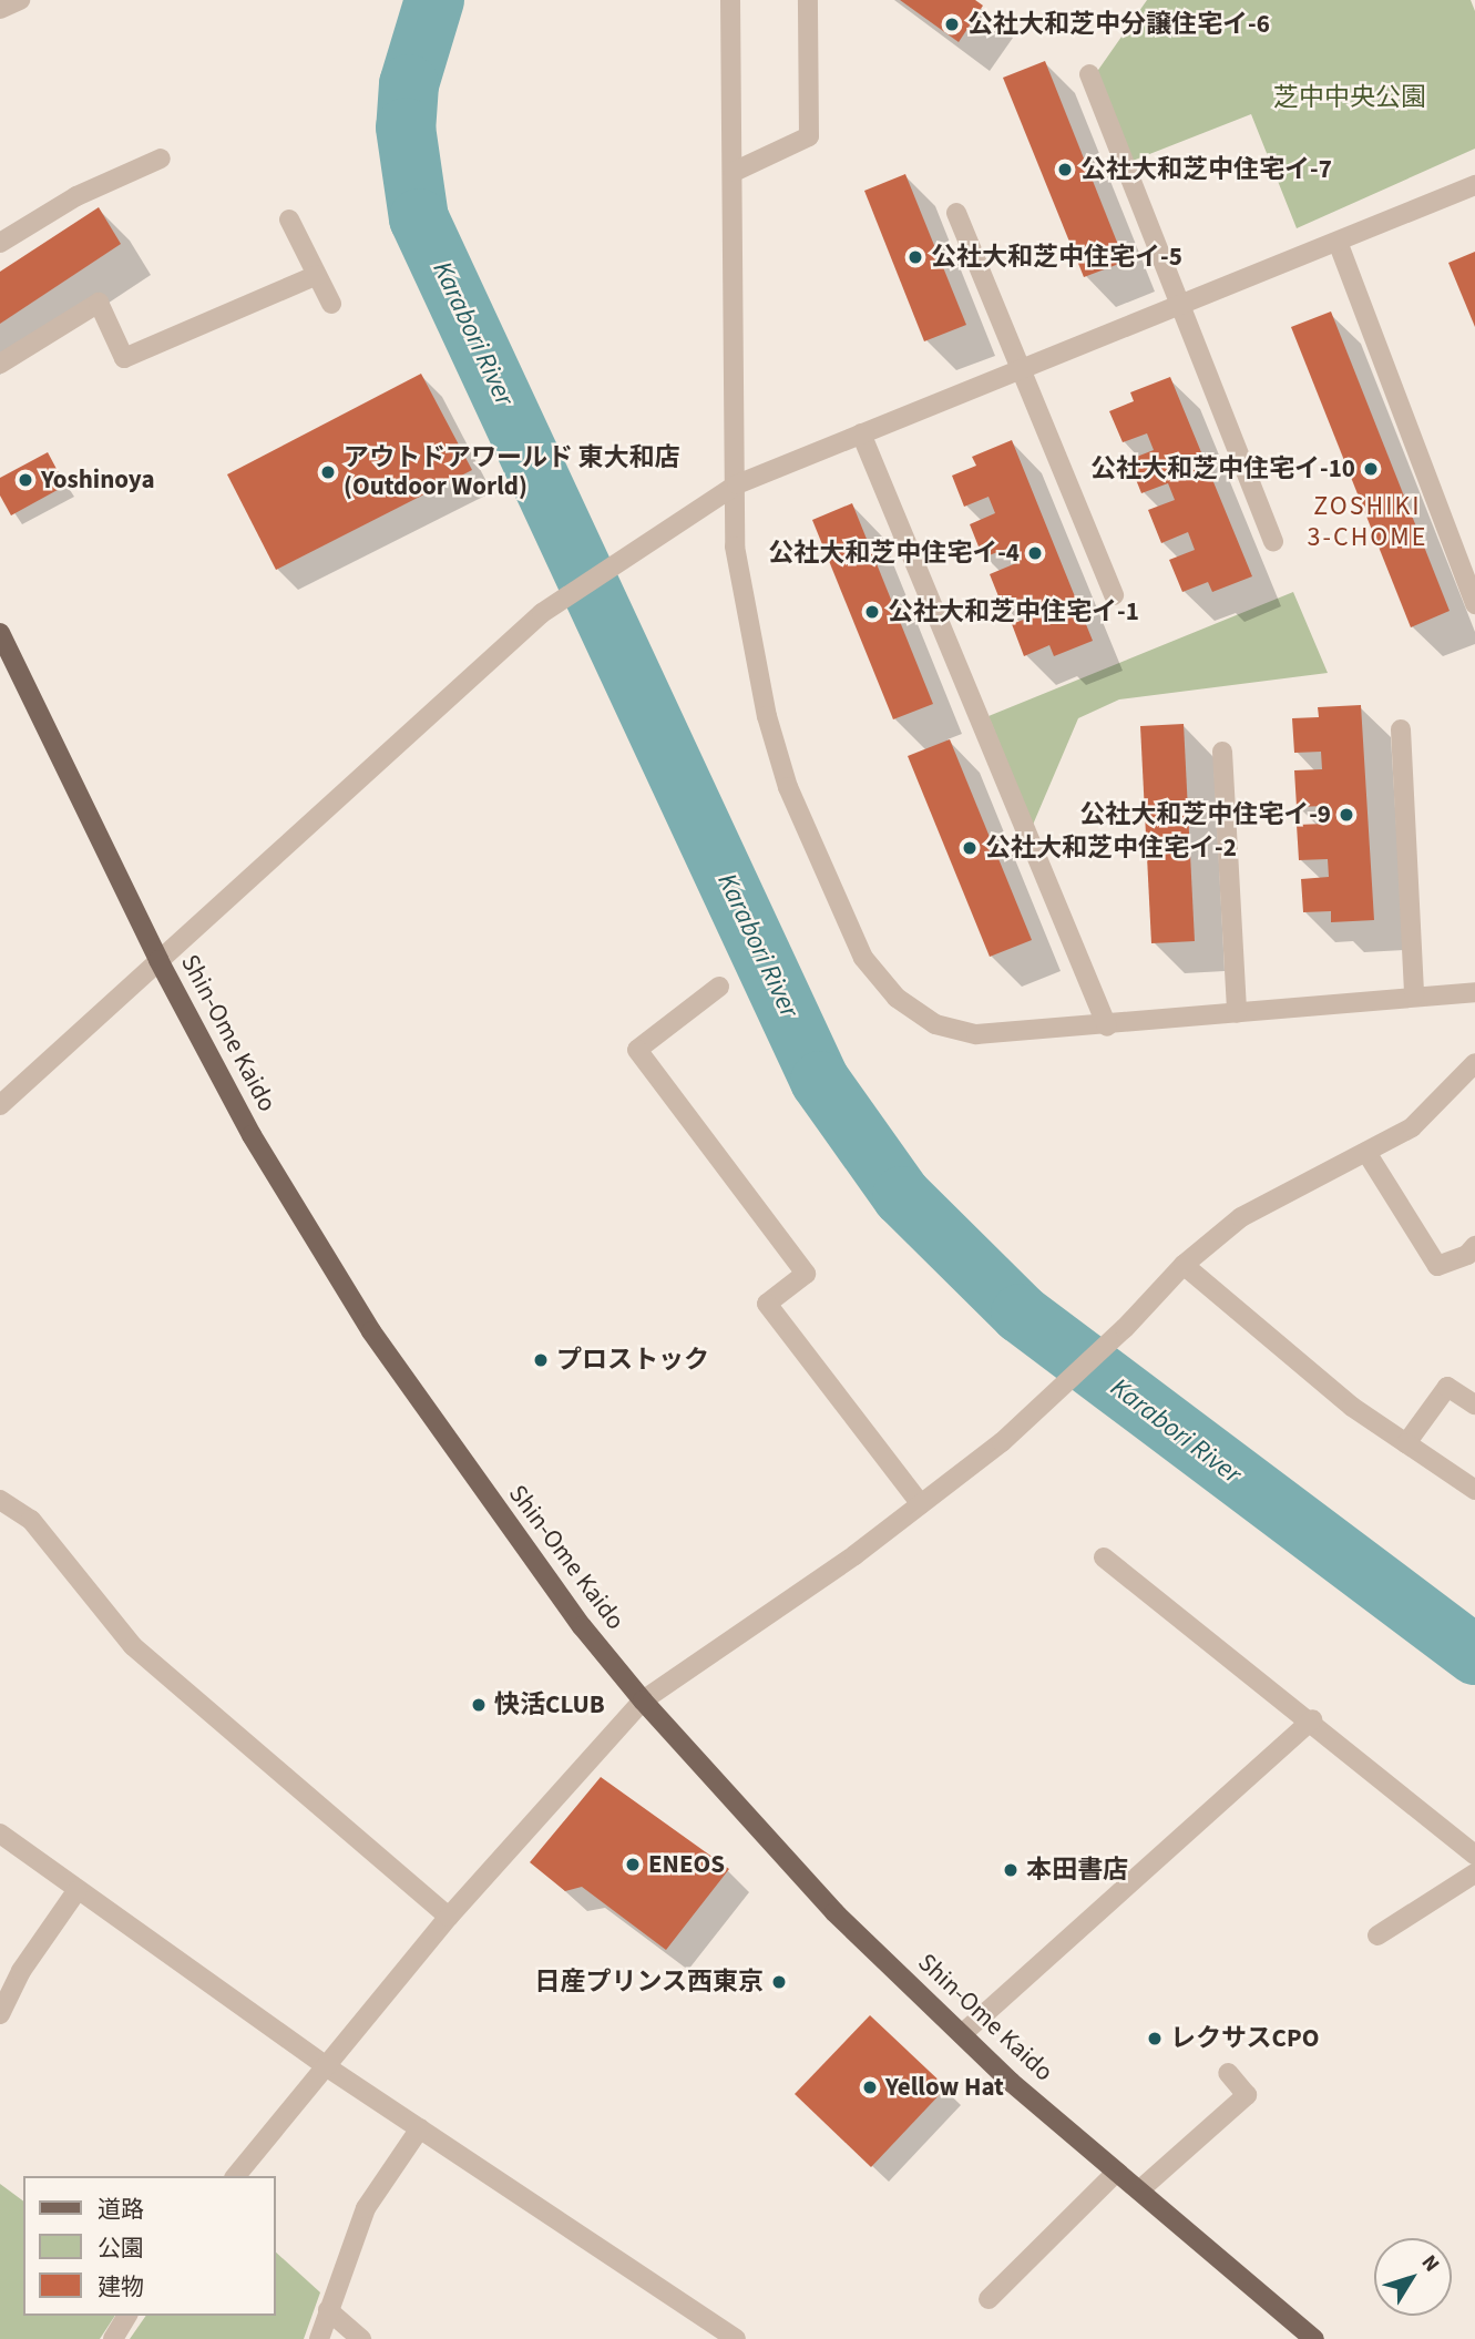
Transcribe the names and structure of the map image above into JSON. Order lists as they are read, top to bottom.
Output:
{
  "streets": {
    "main road": ["Shin-Ome Kaido"]
  },
  "districts": ["ZOSHIKI 3-CHOME"],
  "water": ["Karabori River"],
  "parks": ["芝中中央公園"],
  "places": [
    "公社大和芝中分譲住宅イ-6",
    "公社大和芝中住宅イ-7",
    "公社大和芝中住宅イ-5",
    "公社大和芝中住宅イ-10",
    "アウトドアワールド 東大和店 (Outdoor World)",
    "Yoshinoya",
    "公社大和芝中住宅イ-4",
    "公社大和芝中住宅イ-1",
    "公社大和芝中住宅イ-9",
    "公社大和芝中住宅イ-2",
    "プロストック",
    "快活CLUB",
    "ENEOS",
    "本田書店",
    "日産プリンス西東京",
    "レクサスCPO",
    "Yellow Hat"
  ],
  "legend": ["道路", "公園", "建物"],
  "north": "top right"
}
